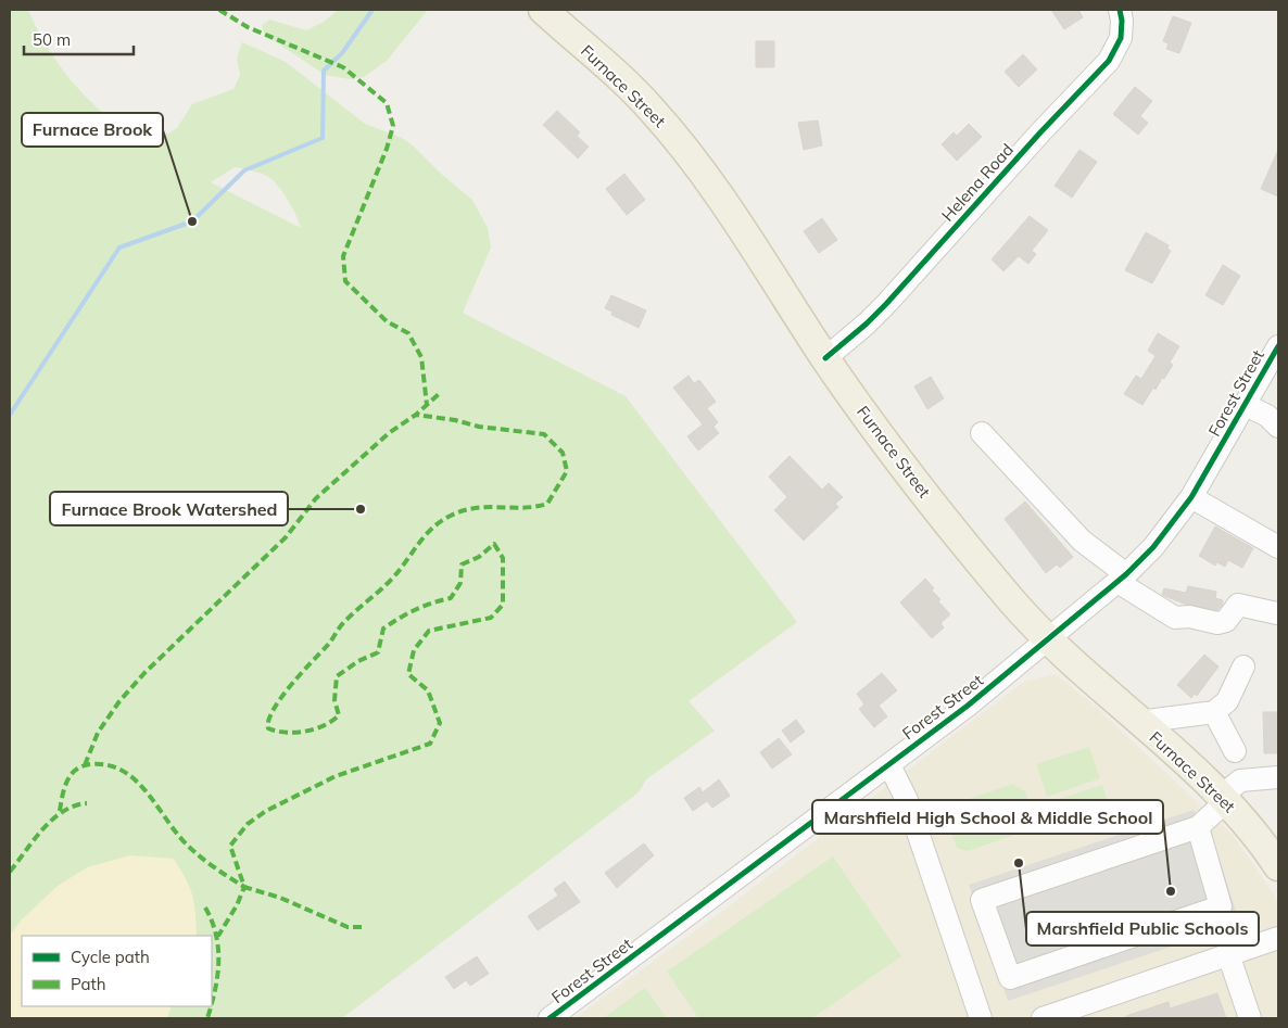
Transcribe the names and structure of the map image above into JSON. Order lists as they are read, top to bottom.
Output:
{
  "streets": {
    "main road": ["Furnace Street"],
    "street": ["Helena Road", "Forest Street"]
  },
  "crossings": [
    ["Furnace Street", "Helena Road"],
    ["Furnace Street", "Forest Street"]
  ],
  "places": [
    "Furnace Brook",
    "Furnace Brook Watershed",
    "Marshfield Public Schools",
    "Marshfield High School & Middle School"
  ],
  "legend": ["Cycle path", "Path"],
  "scale_bar": "50 m"
}
